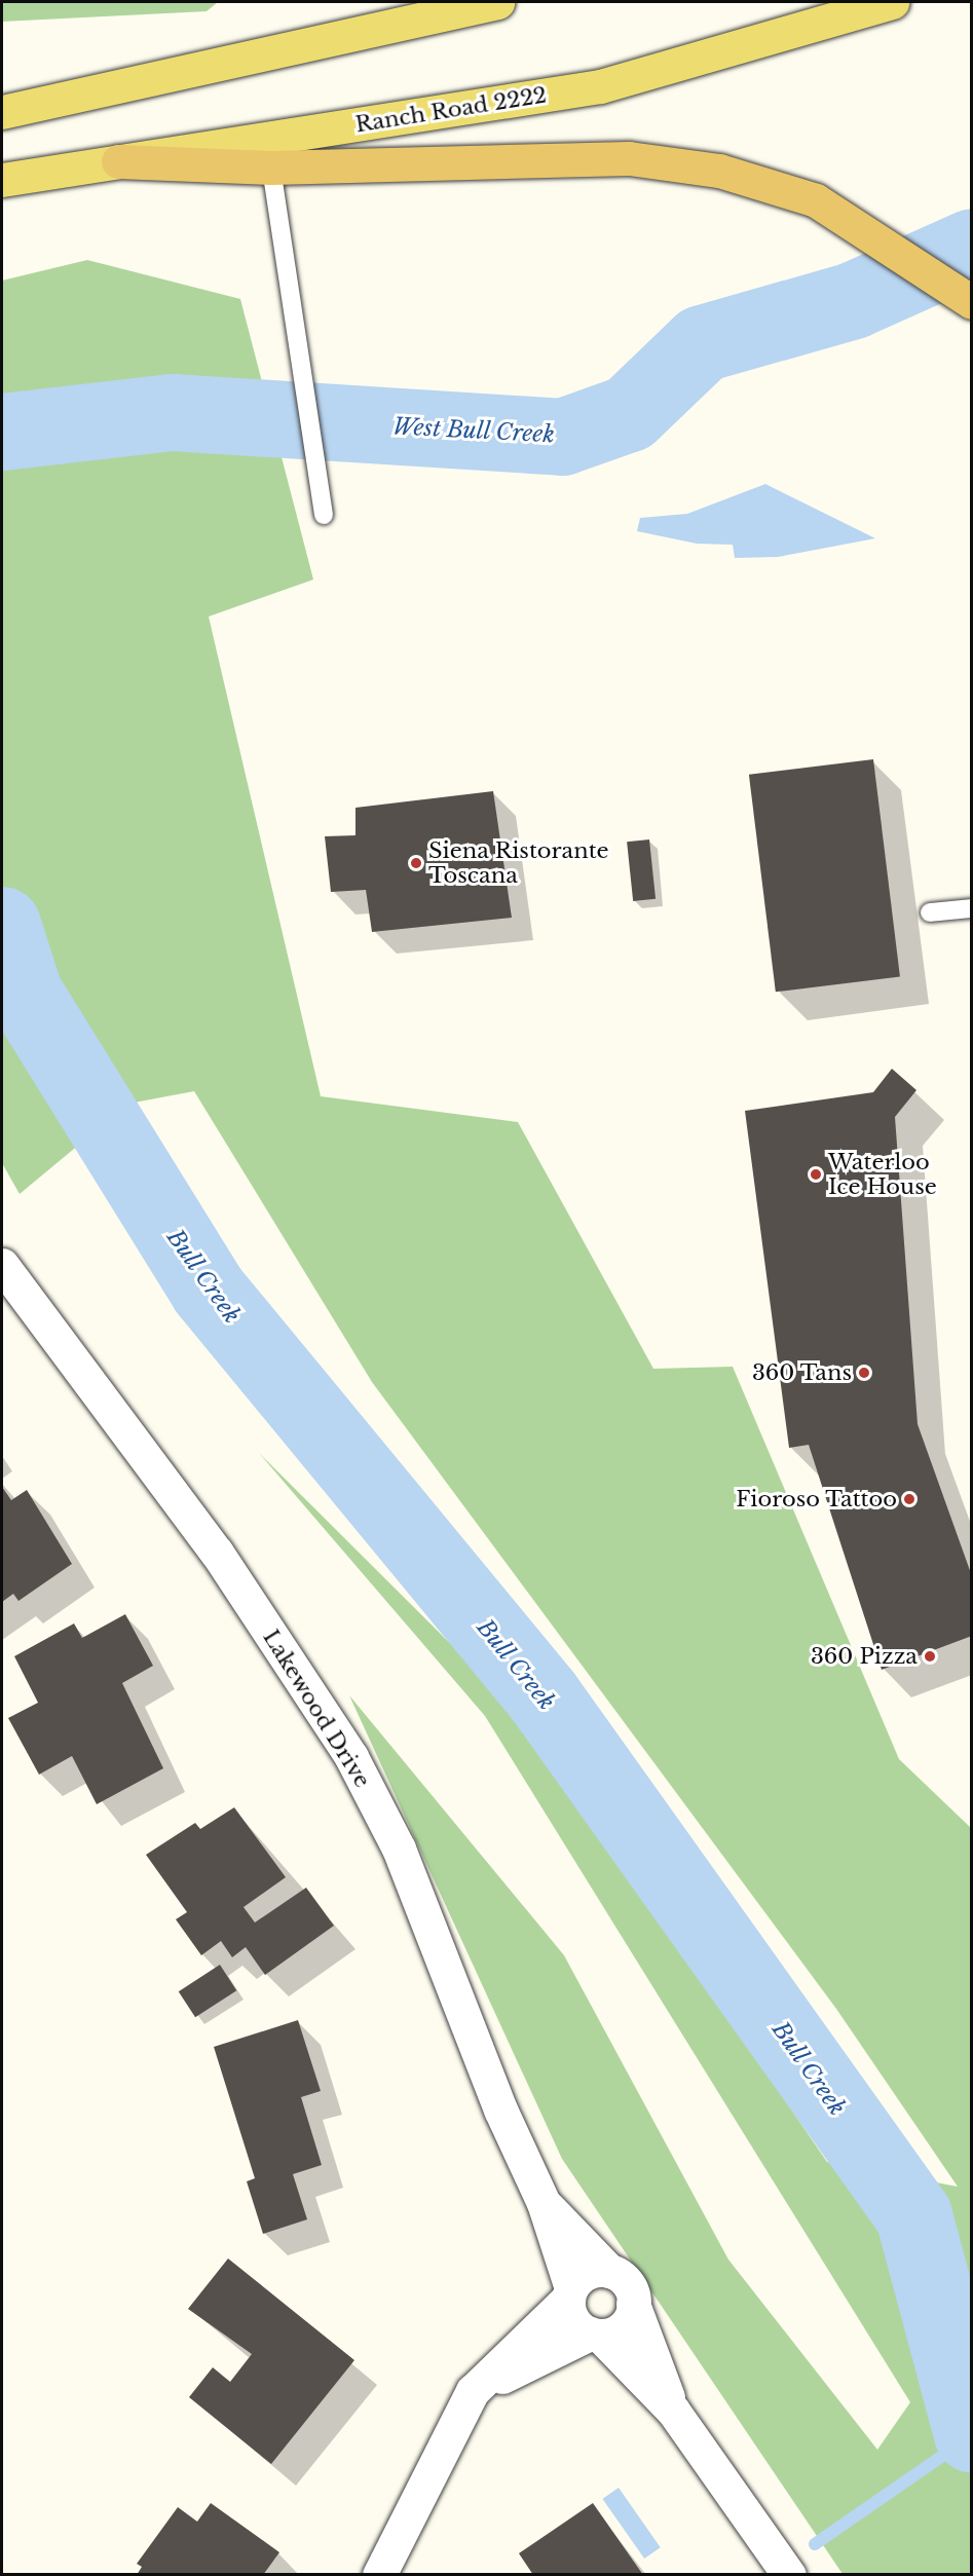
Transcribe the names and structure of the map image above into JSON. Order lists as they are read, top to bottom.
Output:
{
  "streets": {
    "main road": ["Ranch Road 2222"],
    "street": ["Lakewood Drive"]
  },
  "water": ["West Bull Creek", "Bull Creek"],
  "places": [
    "Siena Ristorante Toscana",
    "Waterloo Ice House",
    "360 Tans",
    "Fioroso Tattoo",
    "360 Pizza"
  ]
}
